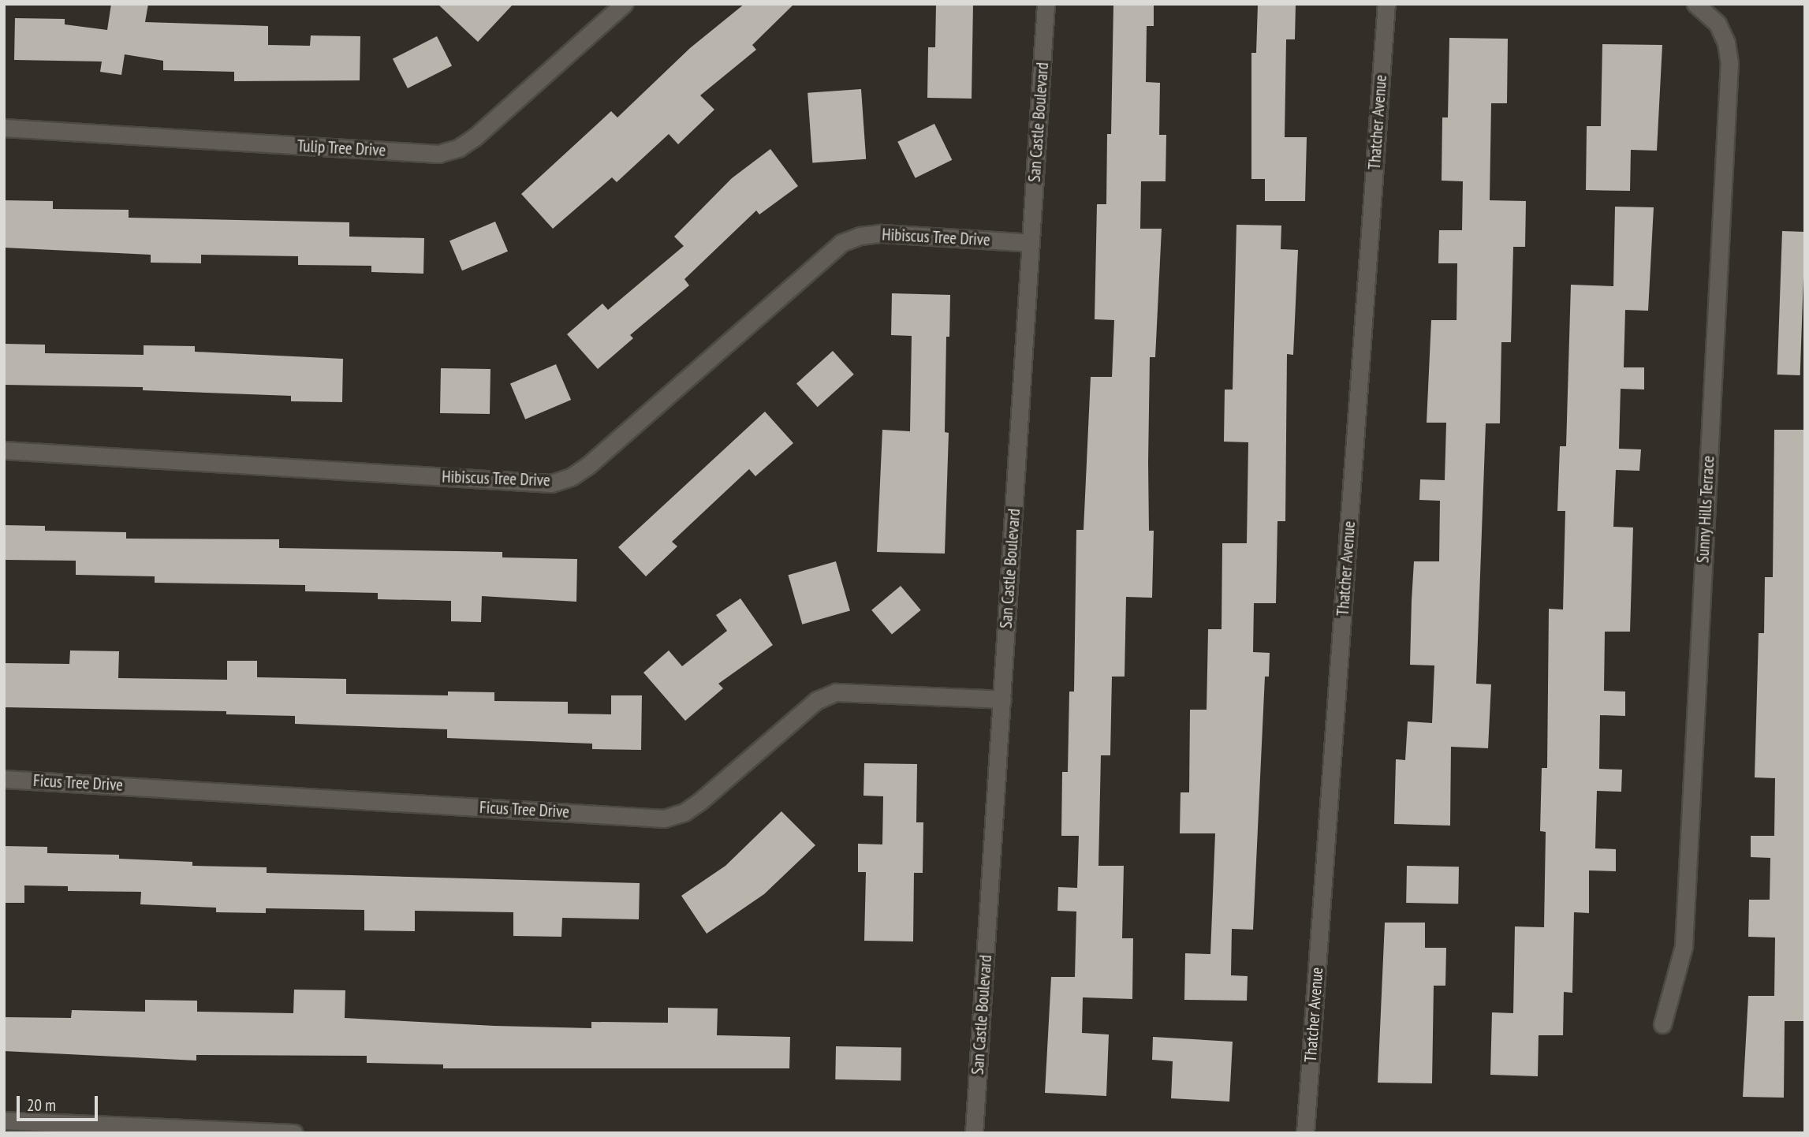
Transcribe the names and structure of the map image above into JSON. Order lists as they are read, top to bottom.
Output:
{
  "streets": {
    "street": [
      "San Castle Boulevard",
      "Thatcher Avenue",
      "Tulip Tree Drive",
      "Hibiscus Tree Drive",
      "Sunny Hills Terrace",
      "Ficus Tree Drive"
    ]
  },
  "crossings": [
    ["San Castle Boulevard", "Hibiscus Tree Drive"],
    ["San Castle Boulevard", "Ficus Tree Drive"]
  ],
  "scale_bar": "20 m"
}
